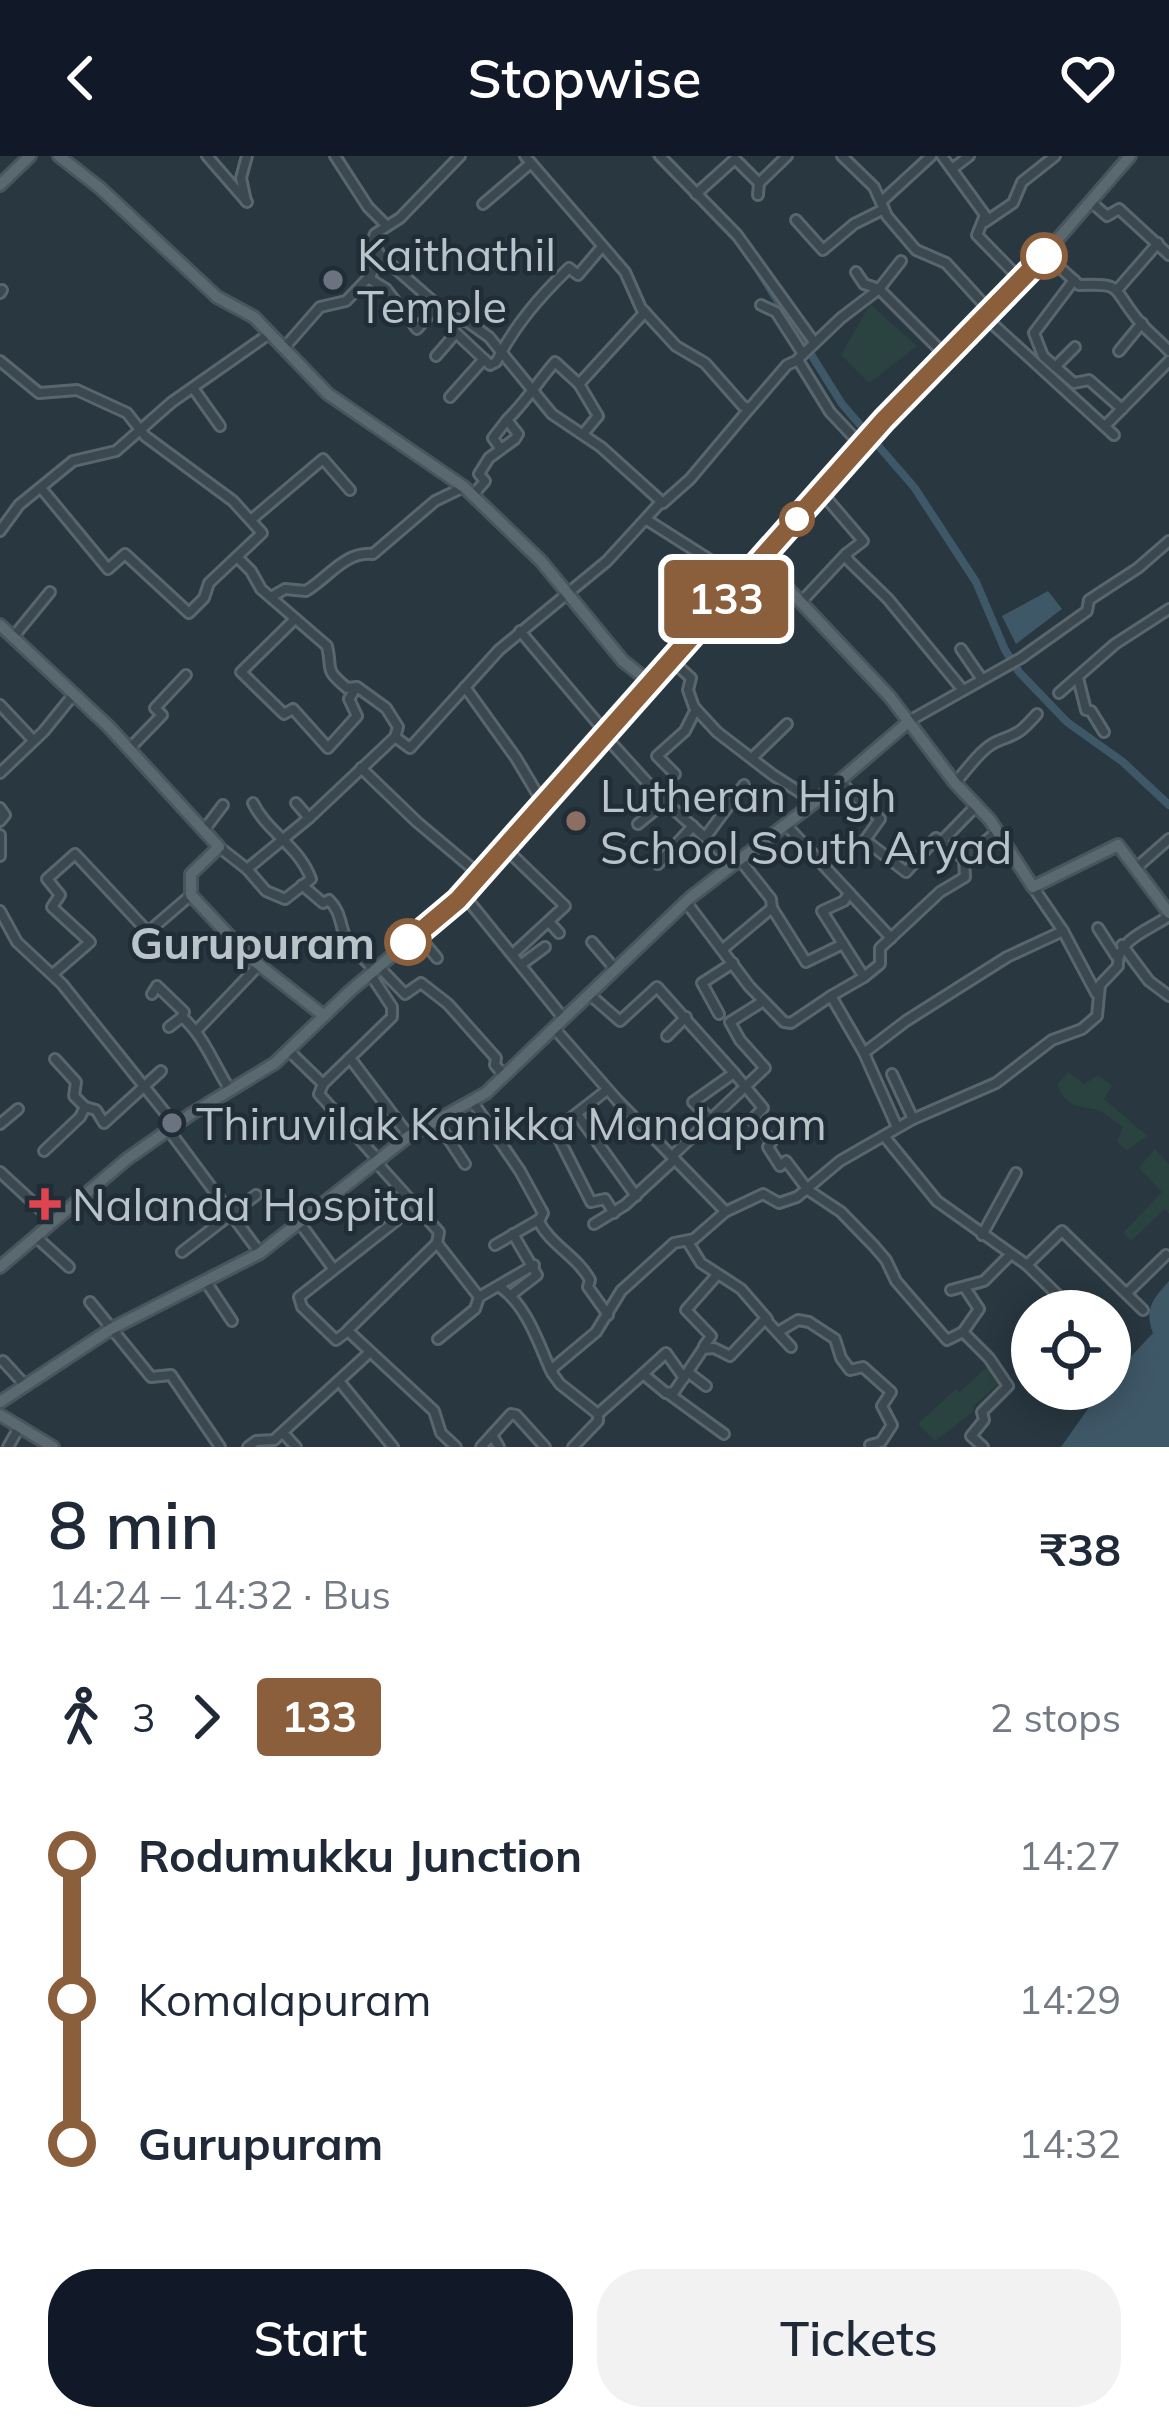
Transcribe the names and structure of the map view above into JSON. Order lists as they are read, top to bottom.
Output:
{
  "places": {
    "other": [
      "Kaithathil Temple",
      "Lutheran High School South Aryad",
      "Gurupuram",
      "Thiruvilak Kanikka Mandapam"
    ],
    "health": ["Nalanda Hospital"]
  },
  "lines": ["bus line 133"],
  "page": {
    "header": "Stopwise",
    "on_map": "133",
    "heading": ["8 min", "14:24 – 14:32 · Bus", "₹38"],
    "legs": ["3", "133", "2 stops"],
    "list": [
      {
        "name": "Rodumukku Junction",
        "value": "14:27"
      },
      {
        "name": "Komalapuram",
        "value": "14:29"
      },
      {
        "name": "Gurupuram",
        "value": "14:32"
      }
    ],
    "buttons": ["Start", "Tickets"]
  }
}
